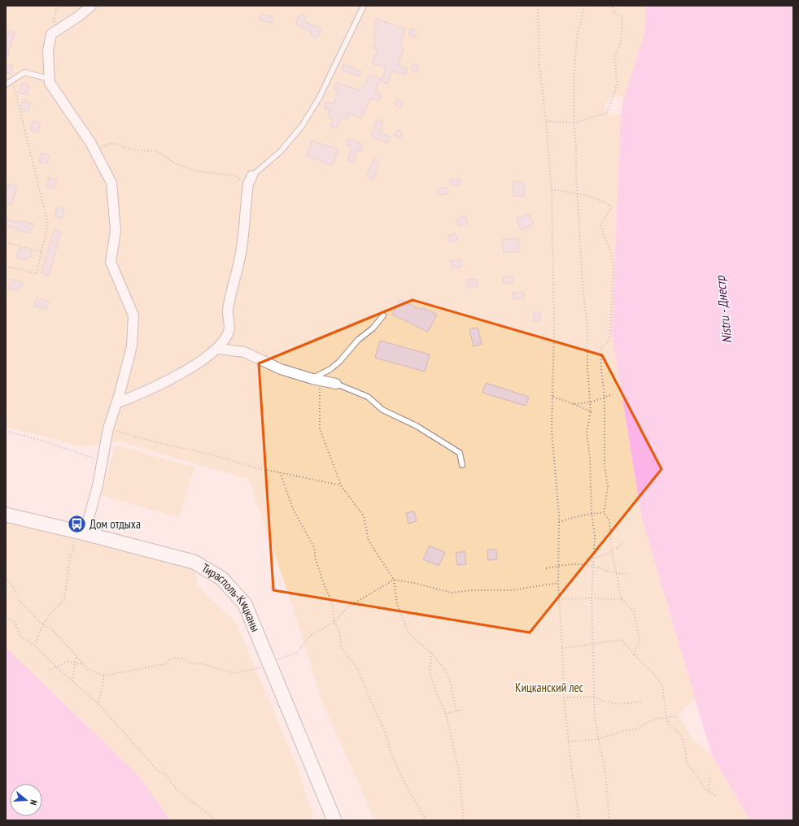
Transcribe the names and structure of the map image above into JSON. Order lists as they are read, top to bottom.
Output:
{
  "streets": {
    "street": ["Тирасполь-Кицканы"]
  },
  "water": ["Nistru - Днестр"],
  "parks": ["Кицканский лес"],
  "places": {
    "bus stop": ["Дом отдыха"]
  },
  "north": "right"
}
